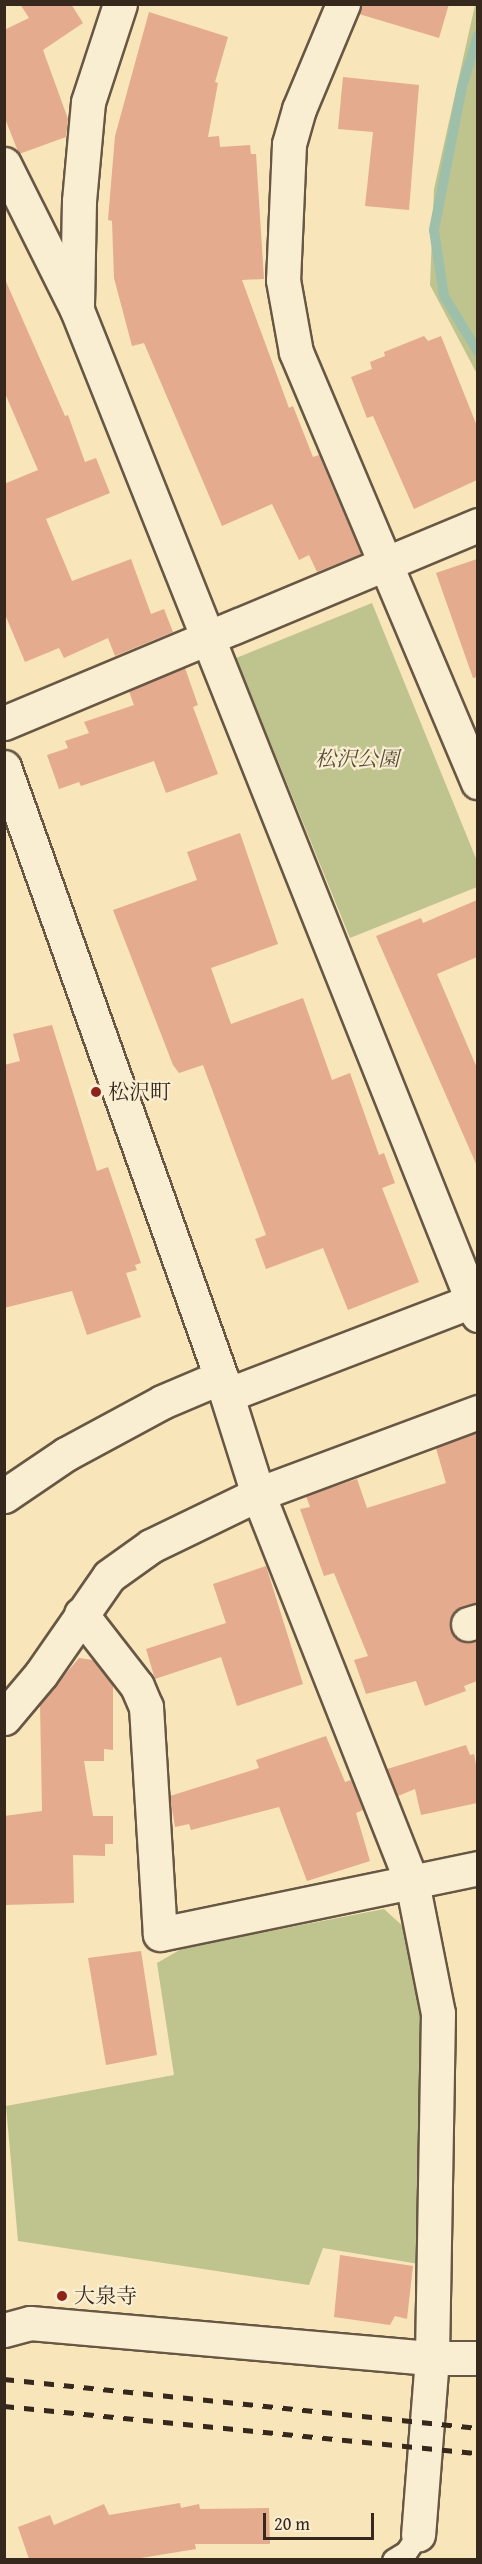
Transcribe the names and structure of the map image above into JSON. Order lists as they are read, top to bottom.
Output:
{
  "parks": ["松沢公園"],
  "places": ["松沢町", "大泉寺"],
  "scale_bar": "20 m"
}
